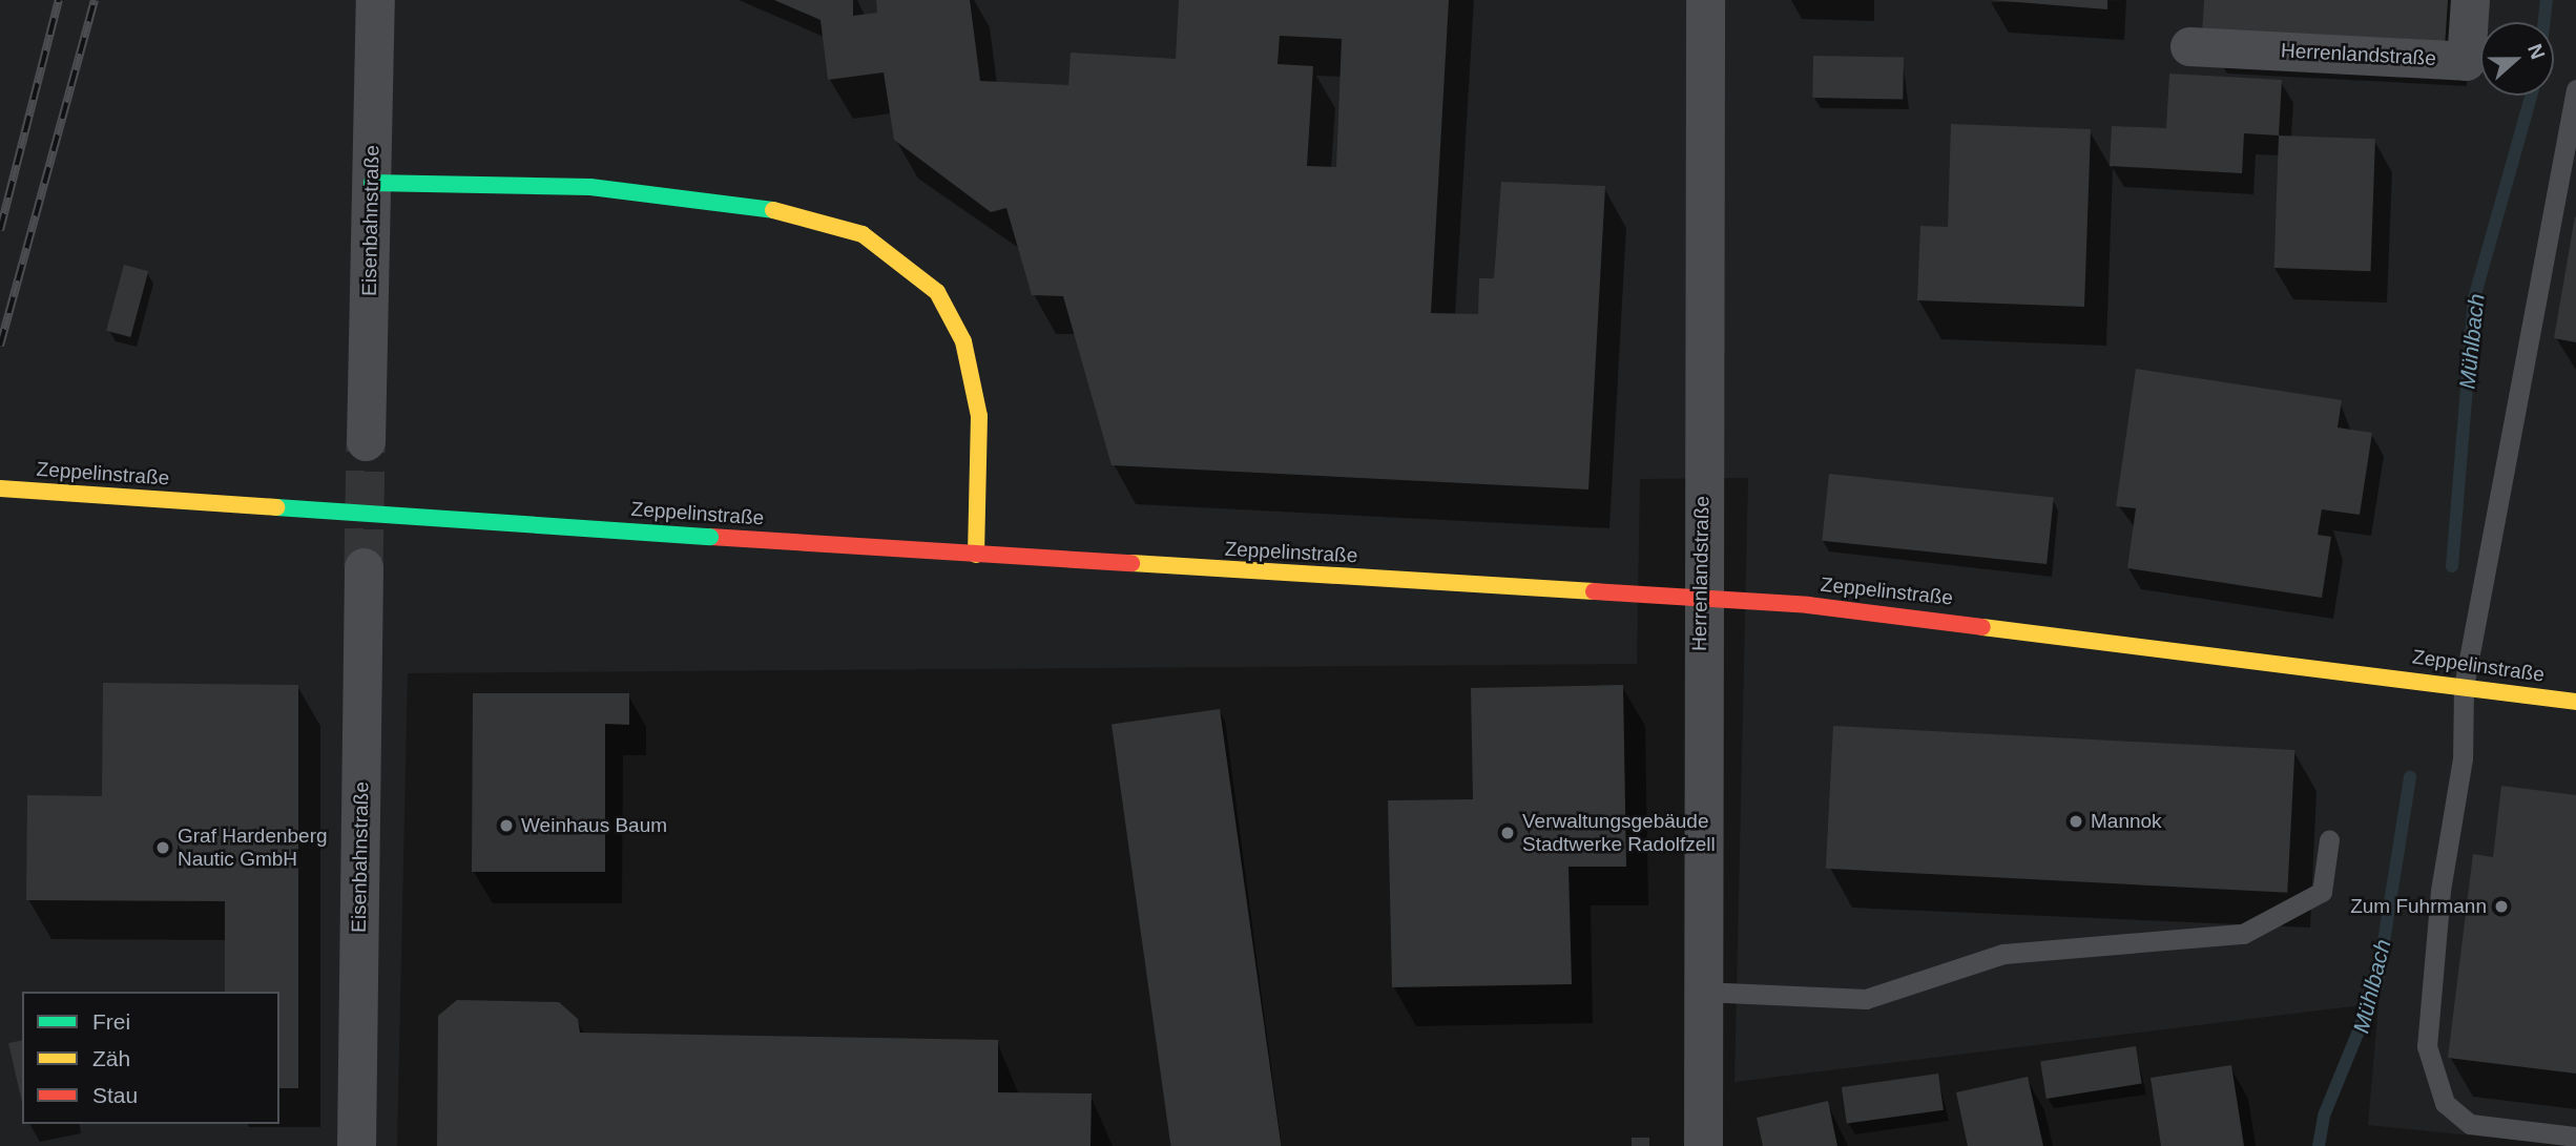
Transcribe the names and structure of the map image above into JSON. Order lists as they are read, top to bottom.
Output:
{
  "streets": {
    "main road": ["Zeppelinstraße"],
    "street": ["Herrenlandstraße", "Eisenbahnstraße"]
  },
  "crossings": [
    ["Herrenlandstraße", "Zeppelinstraße"]
  ],
  "water": ["Mühlbach"],
  "places": [
    "Mannok",
    "Weinhaus Baum",
    "Verwaltungsgebäude Stadtwerke Radolfzell",
    "Graf Hardenberg Nautic GmbH",
    "Zum Fuhrmann"
  ],
  "legend": ["Frei", "Zäh", "Stau"],
  "north": "right"
}
